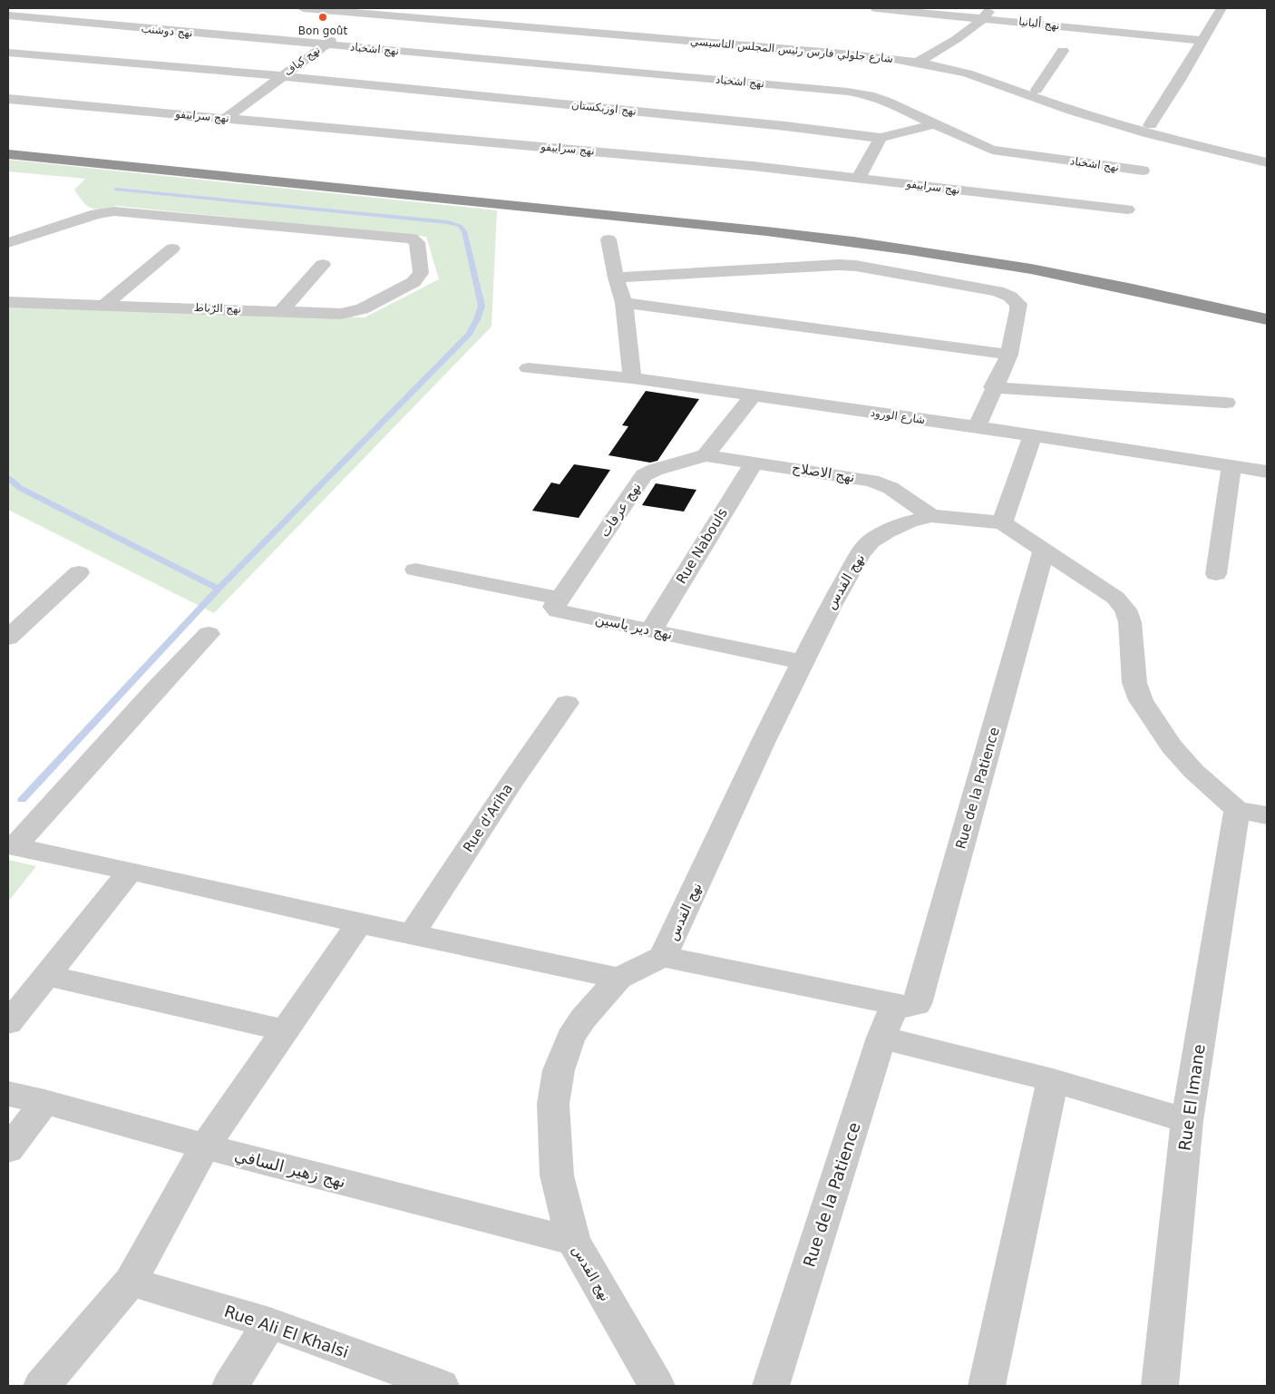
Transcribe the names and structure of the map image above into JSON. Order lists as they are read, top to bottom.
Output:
{
  "streets": {
    "street": [
      "نهج ألبانيا",
      "نهج دوشنب",
      "نهج اشخباد",
      "شارع جلولي فارس رئيس المجلس التاسيسي",
      "نهج كياف",
      "نهج اوزبكستان",
      "نهج سراييفو",
      "نهج الرّباط",
      "شارع الورود",
      "نهج الاصلاح",
      "نهج عرفات",
      "Rue Nabouls",
      "نهج القدس",
      "نهج دير ياسين",
      "Rue de la Patience",
      "Rue d'Ariha",
      "Rue El Imane",
      "نهج زهير السافي",
      "Rue Ali El Khalsi"
    ]
  },
  "crossings": [
    ["نهج دوشنب", "نهج اشخباد"],
    ["نهج دوشنب", "نهج كياف"],
    ["نهج اشخباد", "نهج كياف"],
    ["شارع جلولي فارس رئيس المجلس التاسيسي", "نهج كياف"],
    ["نهج كياف", "نهج اوزبكستان"],
    ["نهج كياف", "نهج سراييفو"],
    ["نهج الاصلاح", "نهج عرفات"],
    ["نهج الاصلاح", "Rue Nabouls"],
    ["نهج الاصلاح", "نهج القدس"],
    ["نهج عرفات", "نهج دير ياسين"],
    ["Rue Nabouls", "نهج دير ياسين"],
    ["نهج القدس", "نهج دير ياسين"],
    ["نهج القدس", "Rue de la Patience"],
    ["نهج القدس", "نهج زهير السافي"]
  ],
  "places": ["Bon goût"]
}
